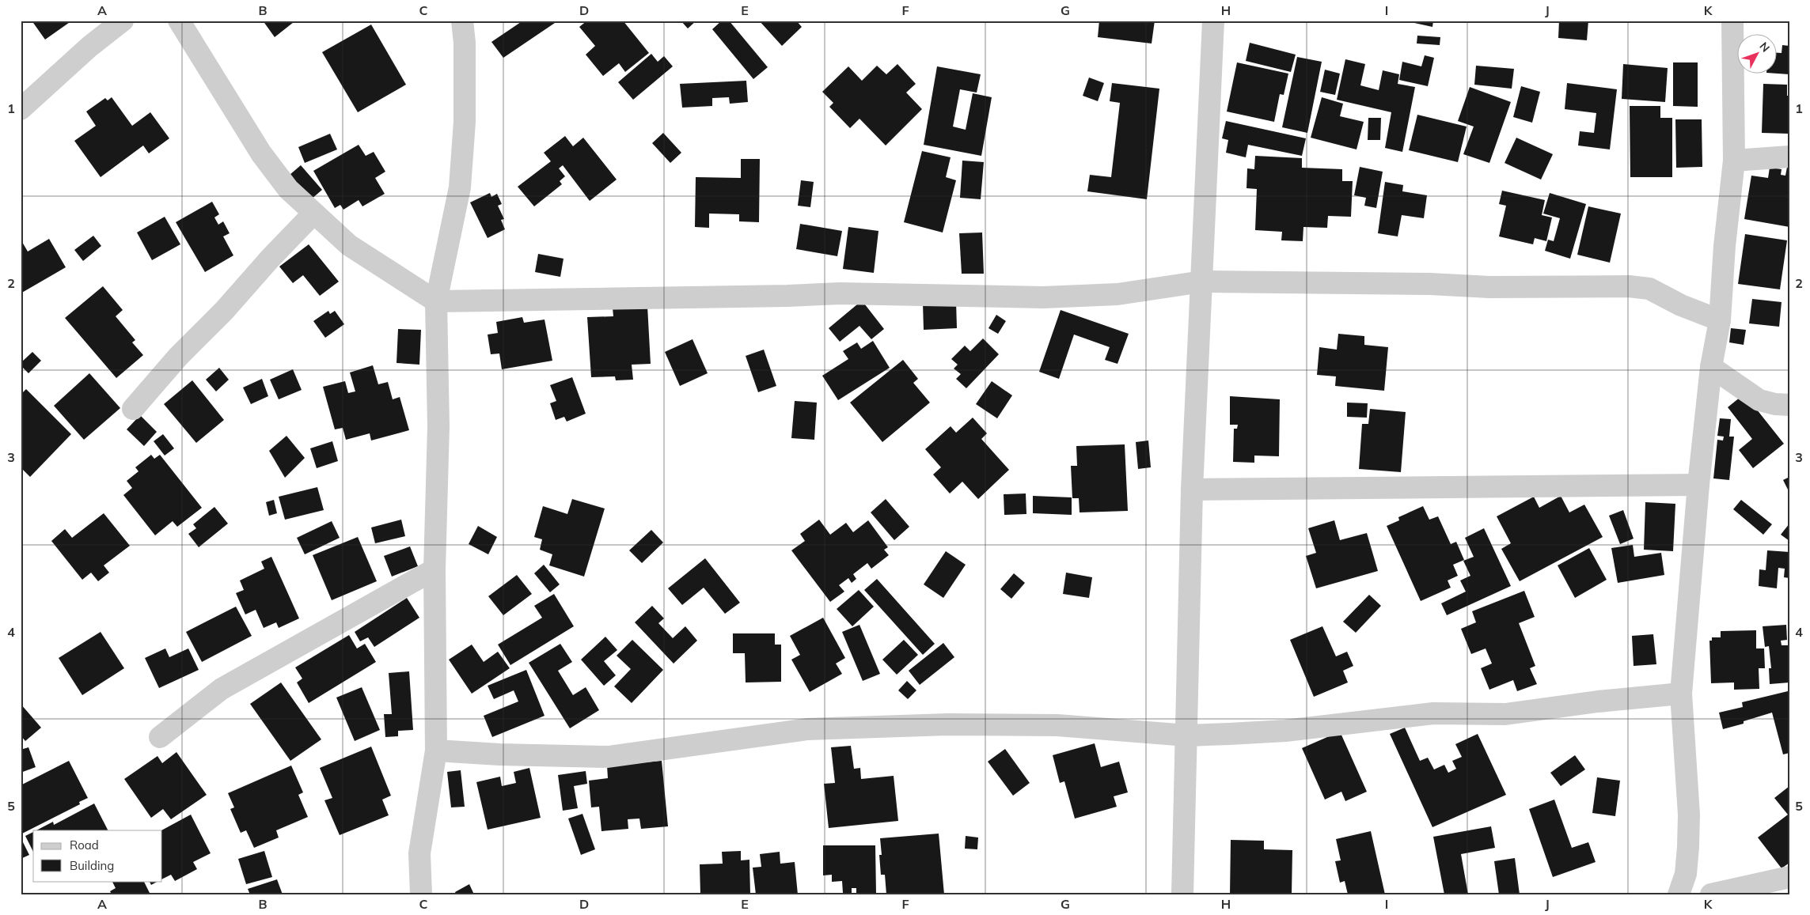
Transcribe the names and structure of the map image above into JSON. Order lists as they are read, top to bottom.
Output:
{
  "legend": ["Road", "Building"],
  "north": "top right",
  "grid": {
    "columns": [
      "A",
      "B",
      "C",
      "D",
      "E",
      "F",
      "G",
      "H",
      "I",
      "J",
      "K"
    ],
    "rows": [
      "1",
      "2",
      "3",
      "4",
      "5"
    ]
  }
}
